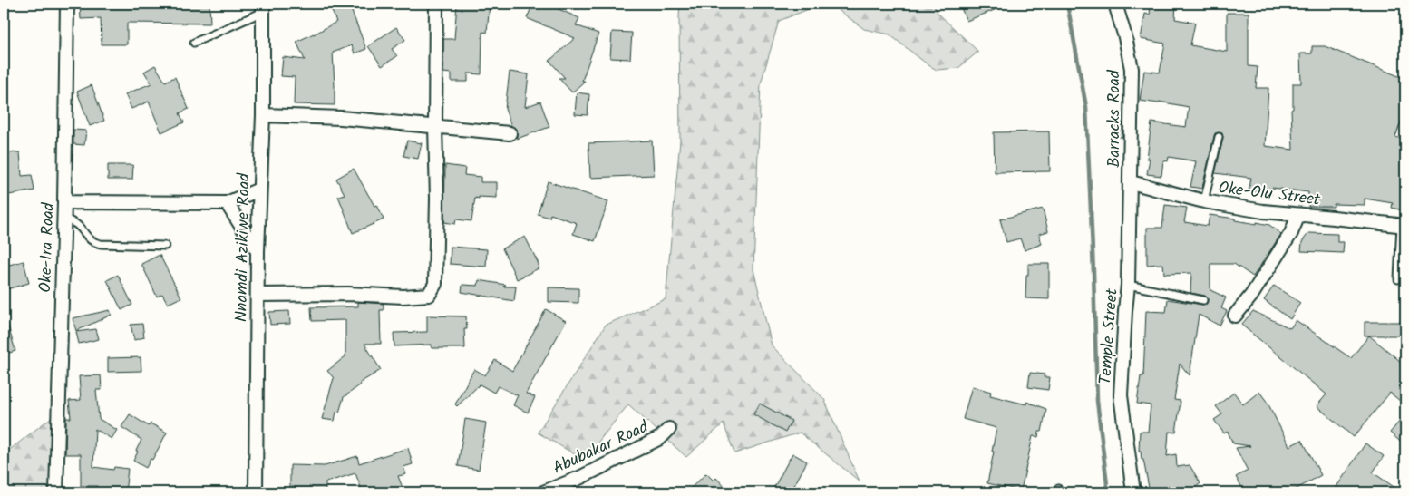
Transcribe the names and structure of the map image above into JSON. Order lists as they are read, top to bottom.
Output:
{
  "streets": {
    "street": [
      "Barracks Road",
      "Oke-Olu Street",
      "Oke-Ira Road",
      "Nnamdi Azikiwe Road",
      "Temple Street",
      "Abubakar Road"
    ]
  },
  "crossings": [
    ["Barracks Road", "Oke-Olu Street"],
    ["Barracks Road", "Temple Street"],
    ["Oke-Olu Street", "Temple Street"]
  ]
}
